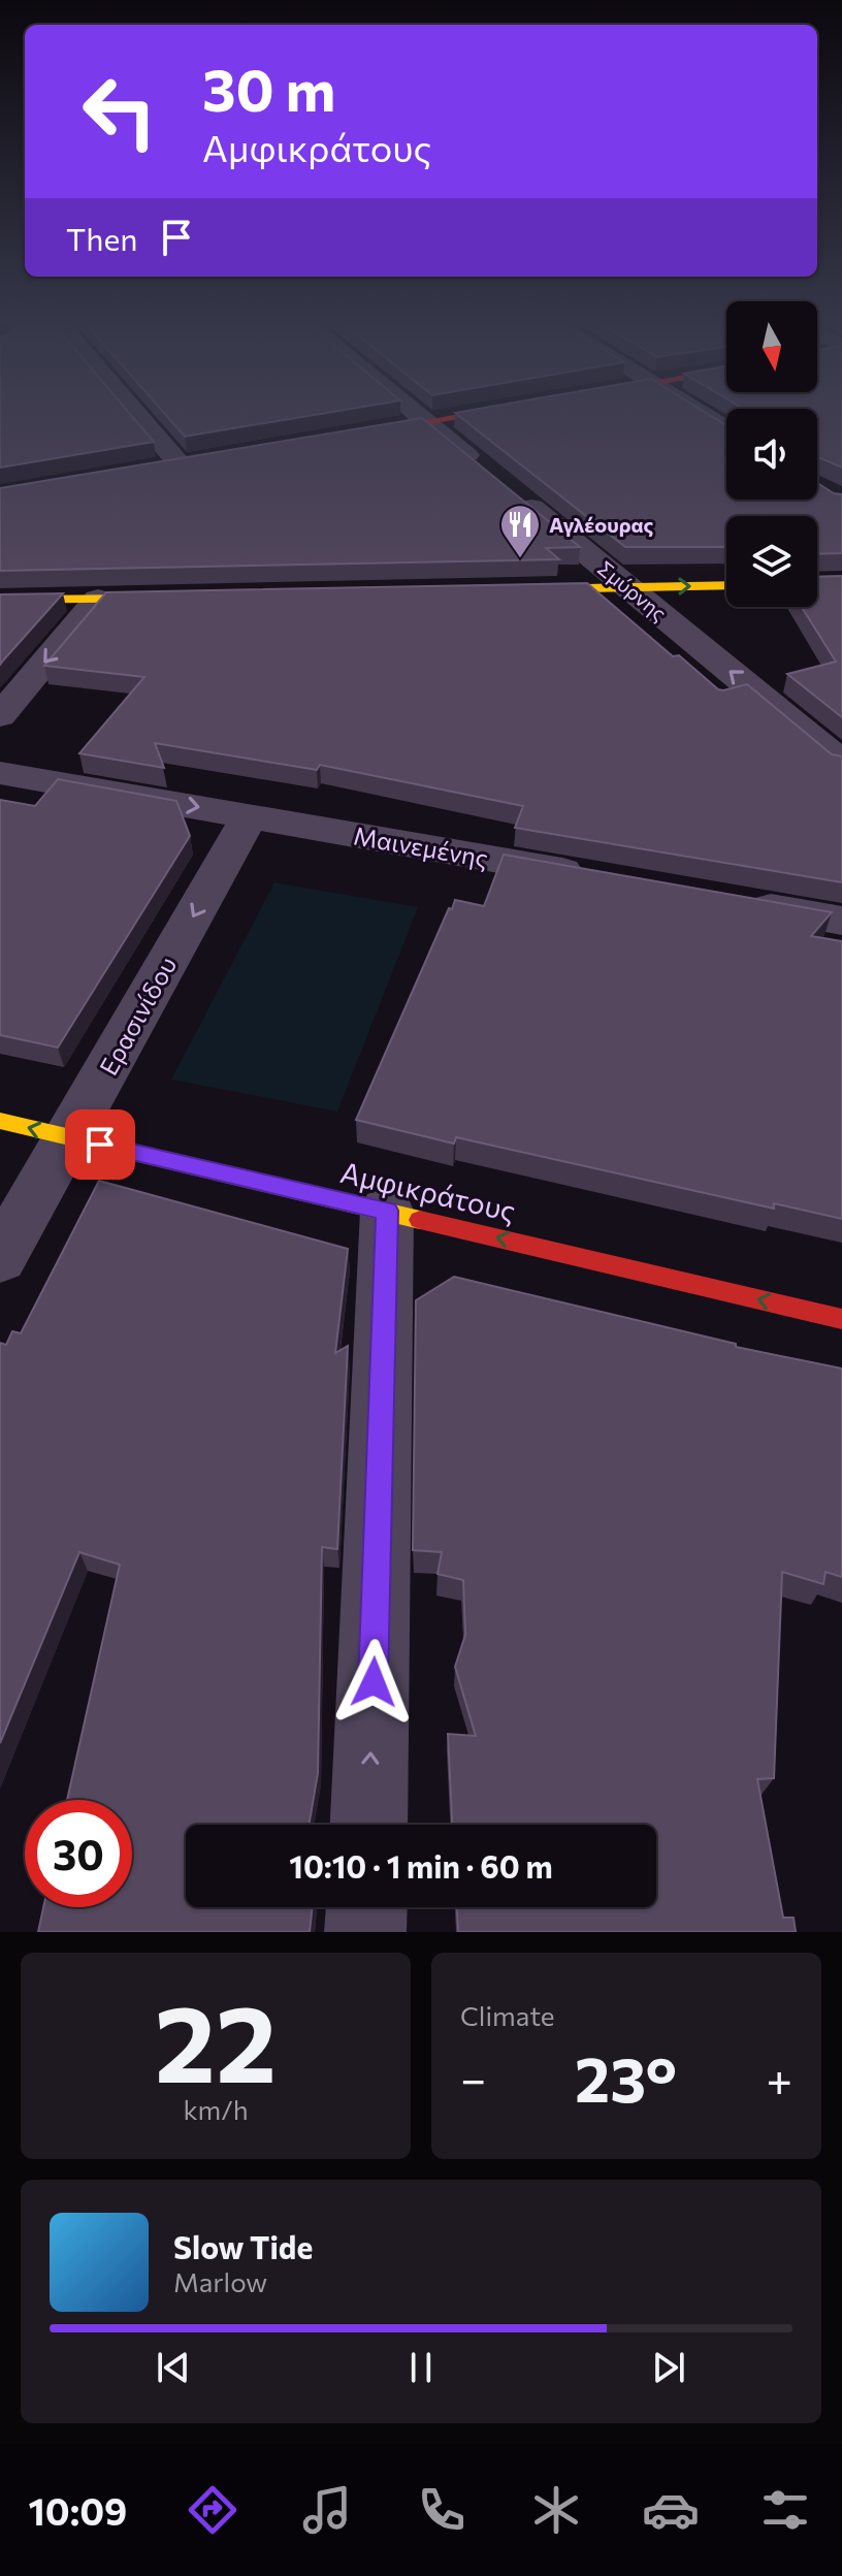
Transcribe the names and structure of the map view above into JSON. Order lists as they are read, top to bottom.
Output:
{
  "streets": {
    "street": [
      "Σμύρνης",
      "Μαινεμένης",
      "Ερασινίδου",
      "Αμφικράτους"
    ]
  },
  "crossings": [
    ["Μαινεμένης", "Ερασινίδου"],
    ["Ερασινίδου", "Αμφικράτους"]
  ],
  "one_way": ["Σμύρνης", "Ερασινίδου", "Αμφικράτους"],
  "places": {
    "restaurant": ["Αγλέουρας"]
  },
  "north": "bottom",
  "page": {
    "turn": ["30 m", "Αμφικράτους"],
    "then": "Then",
    "limit": "30",
    "trip": "10:10 · 1 min · 60 m",
    "tile": [
      ["22", "km/h"],
      "Climate"
    ],
    "heat": ["−", "23°", "+"],
    "song": ["Slow Tide", "Marlow"],
    "tabs": "10:09"
  }
}
